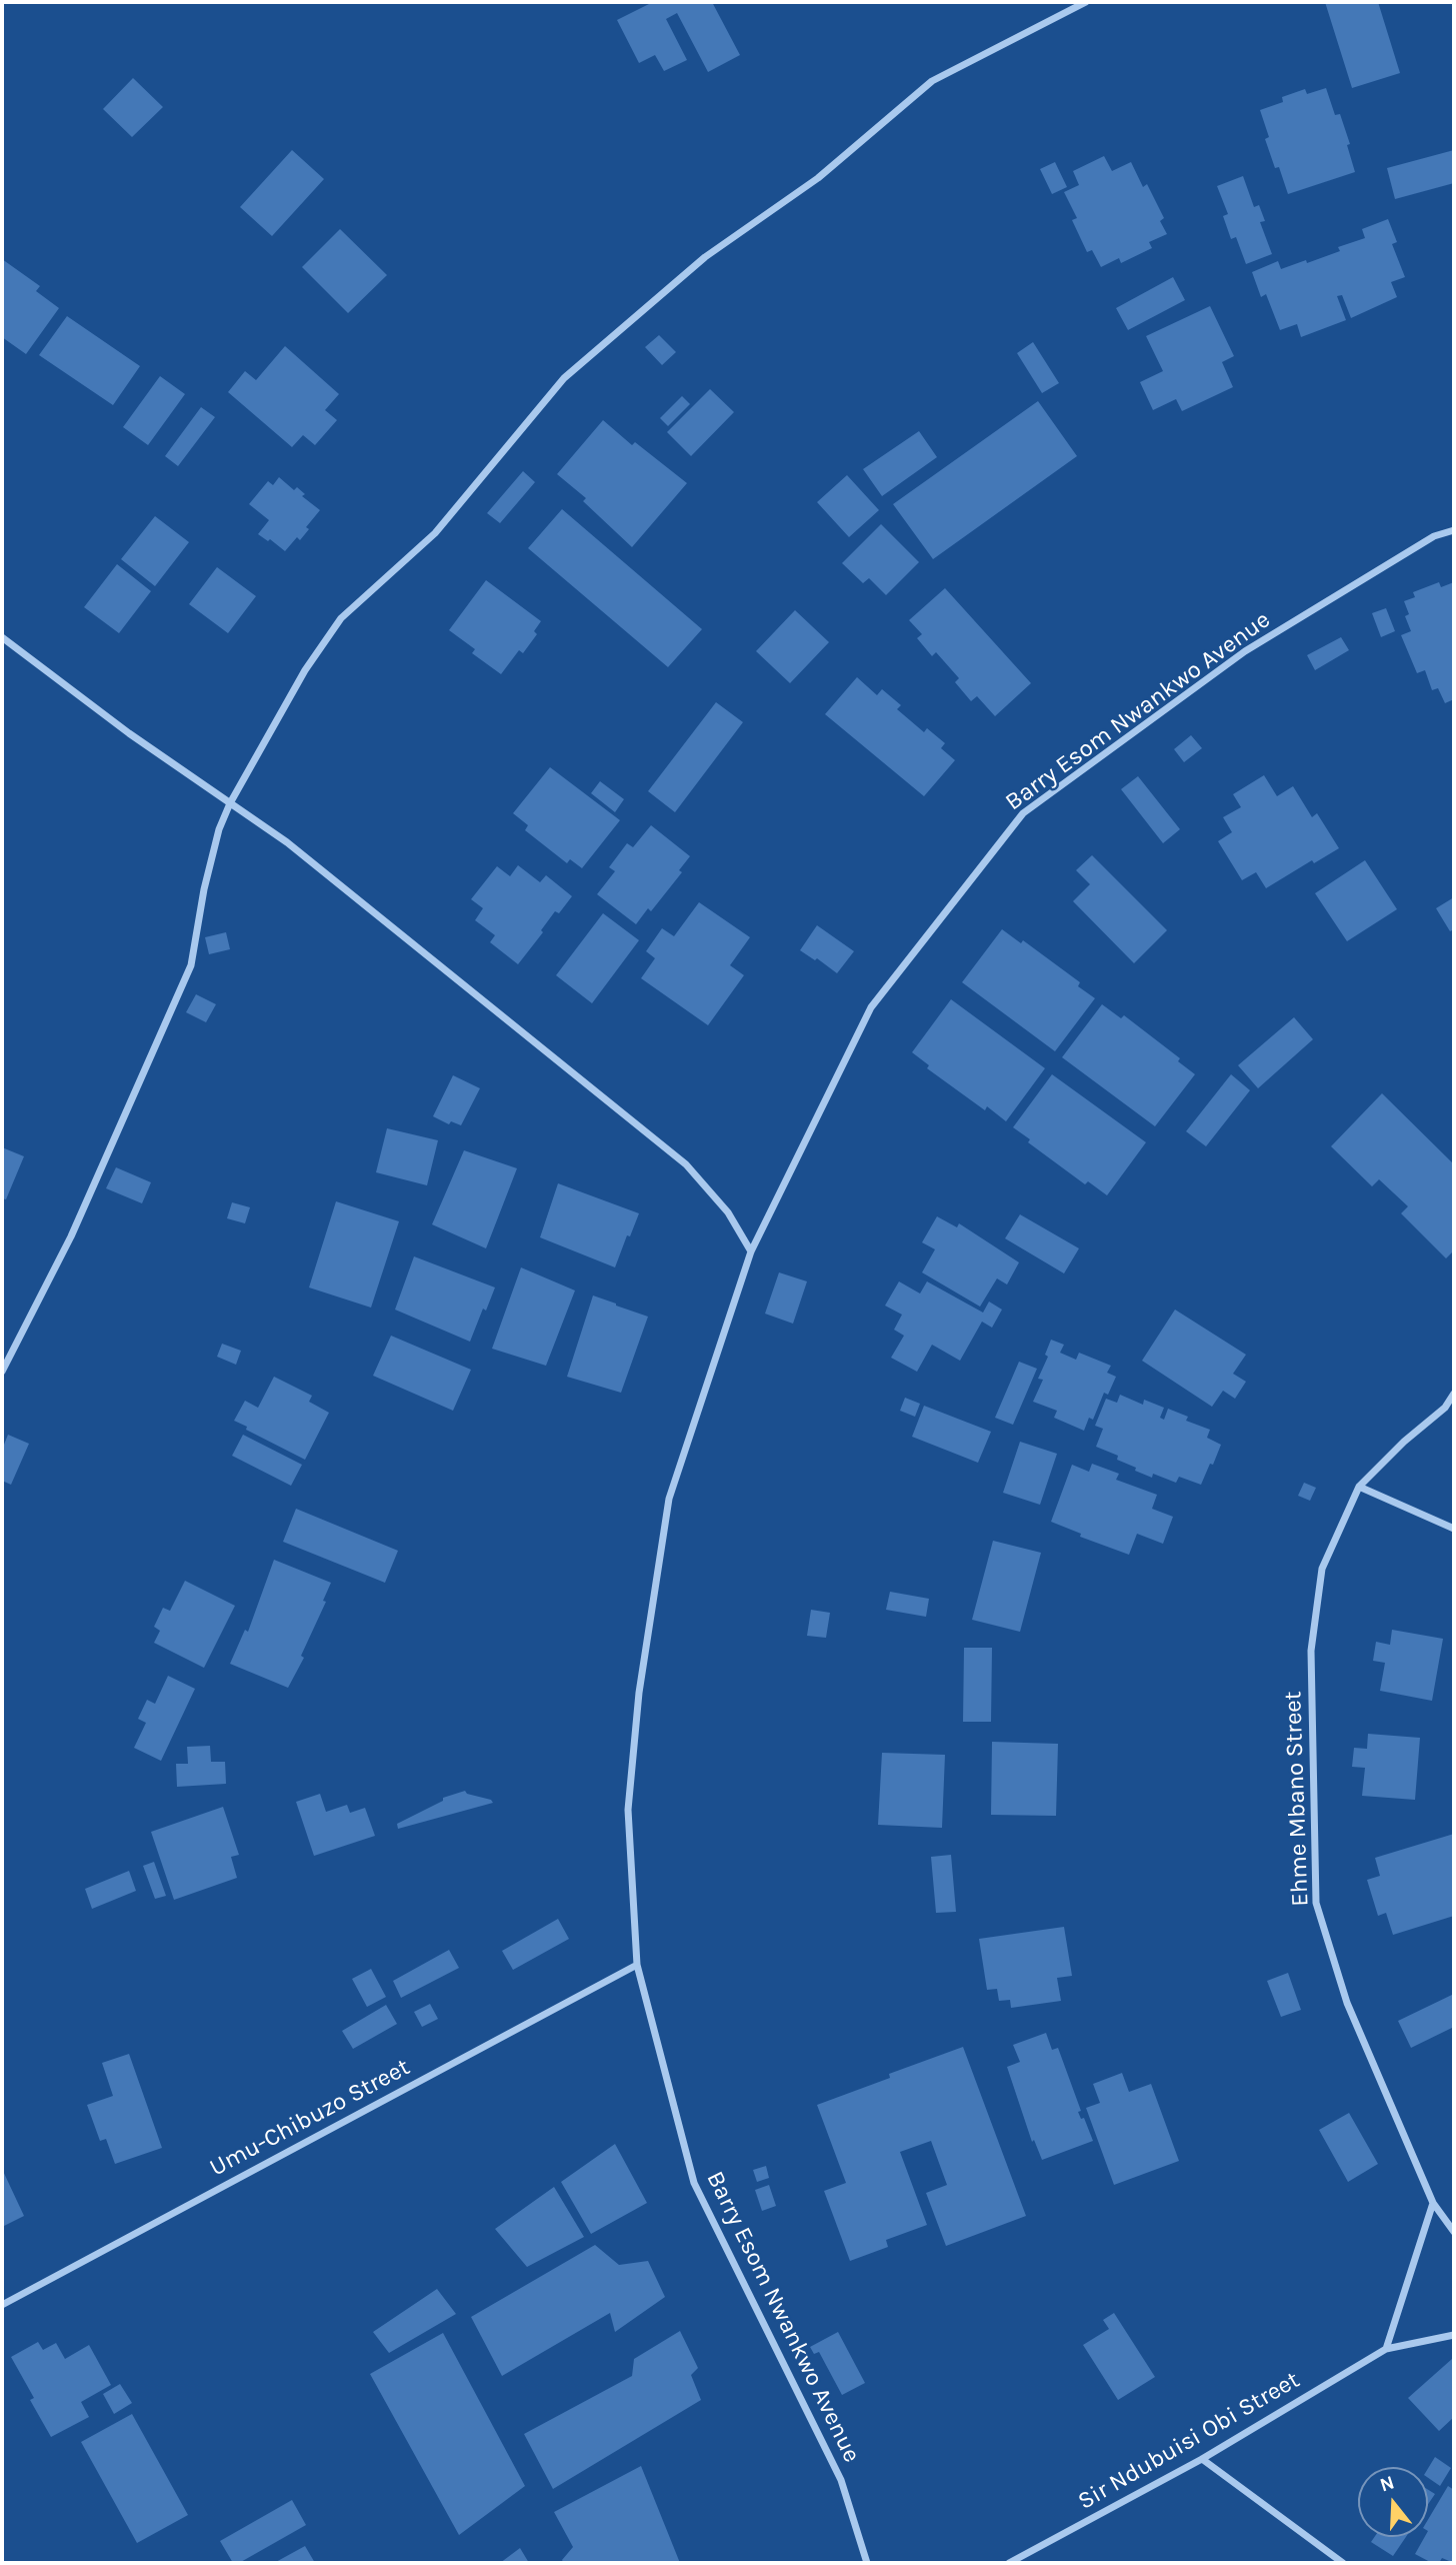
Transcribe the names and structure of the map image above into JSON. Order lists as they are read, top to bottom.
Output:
{
  "streets": {
    "street": [
      "Barry Esom Nwankwo Avenue",
      "Ehme Mbano Street",
      "Umu-Chibuzo Street",
      "Sir Ndubuisi Obi Street"
    ]
  },
  "crossings": [
    ["Barry Esom Nwankwo Avenue", "Umu-Chibuzo Street"]
  ],
  "north": "top"
}
